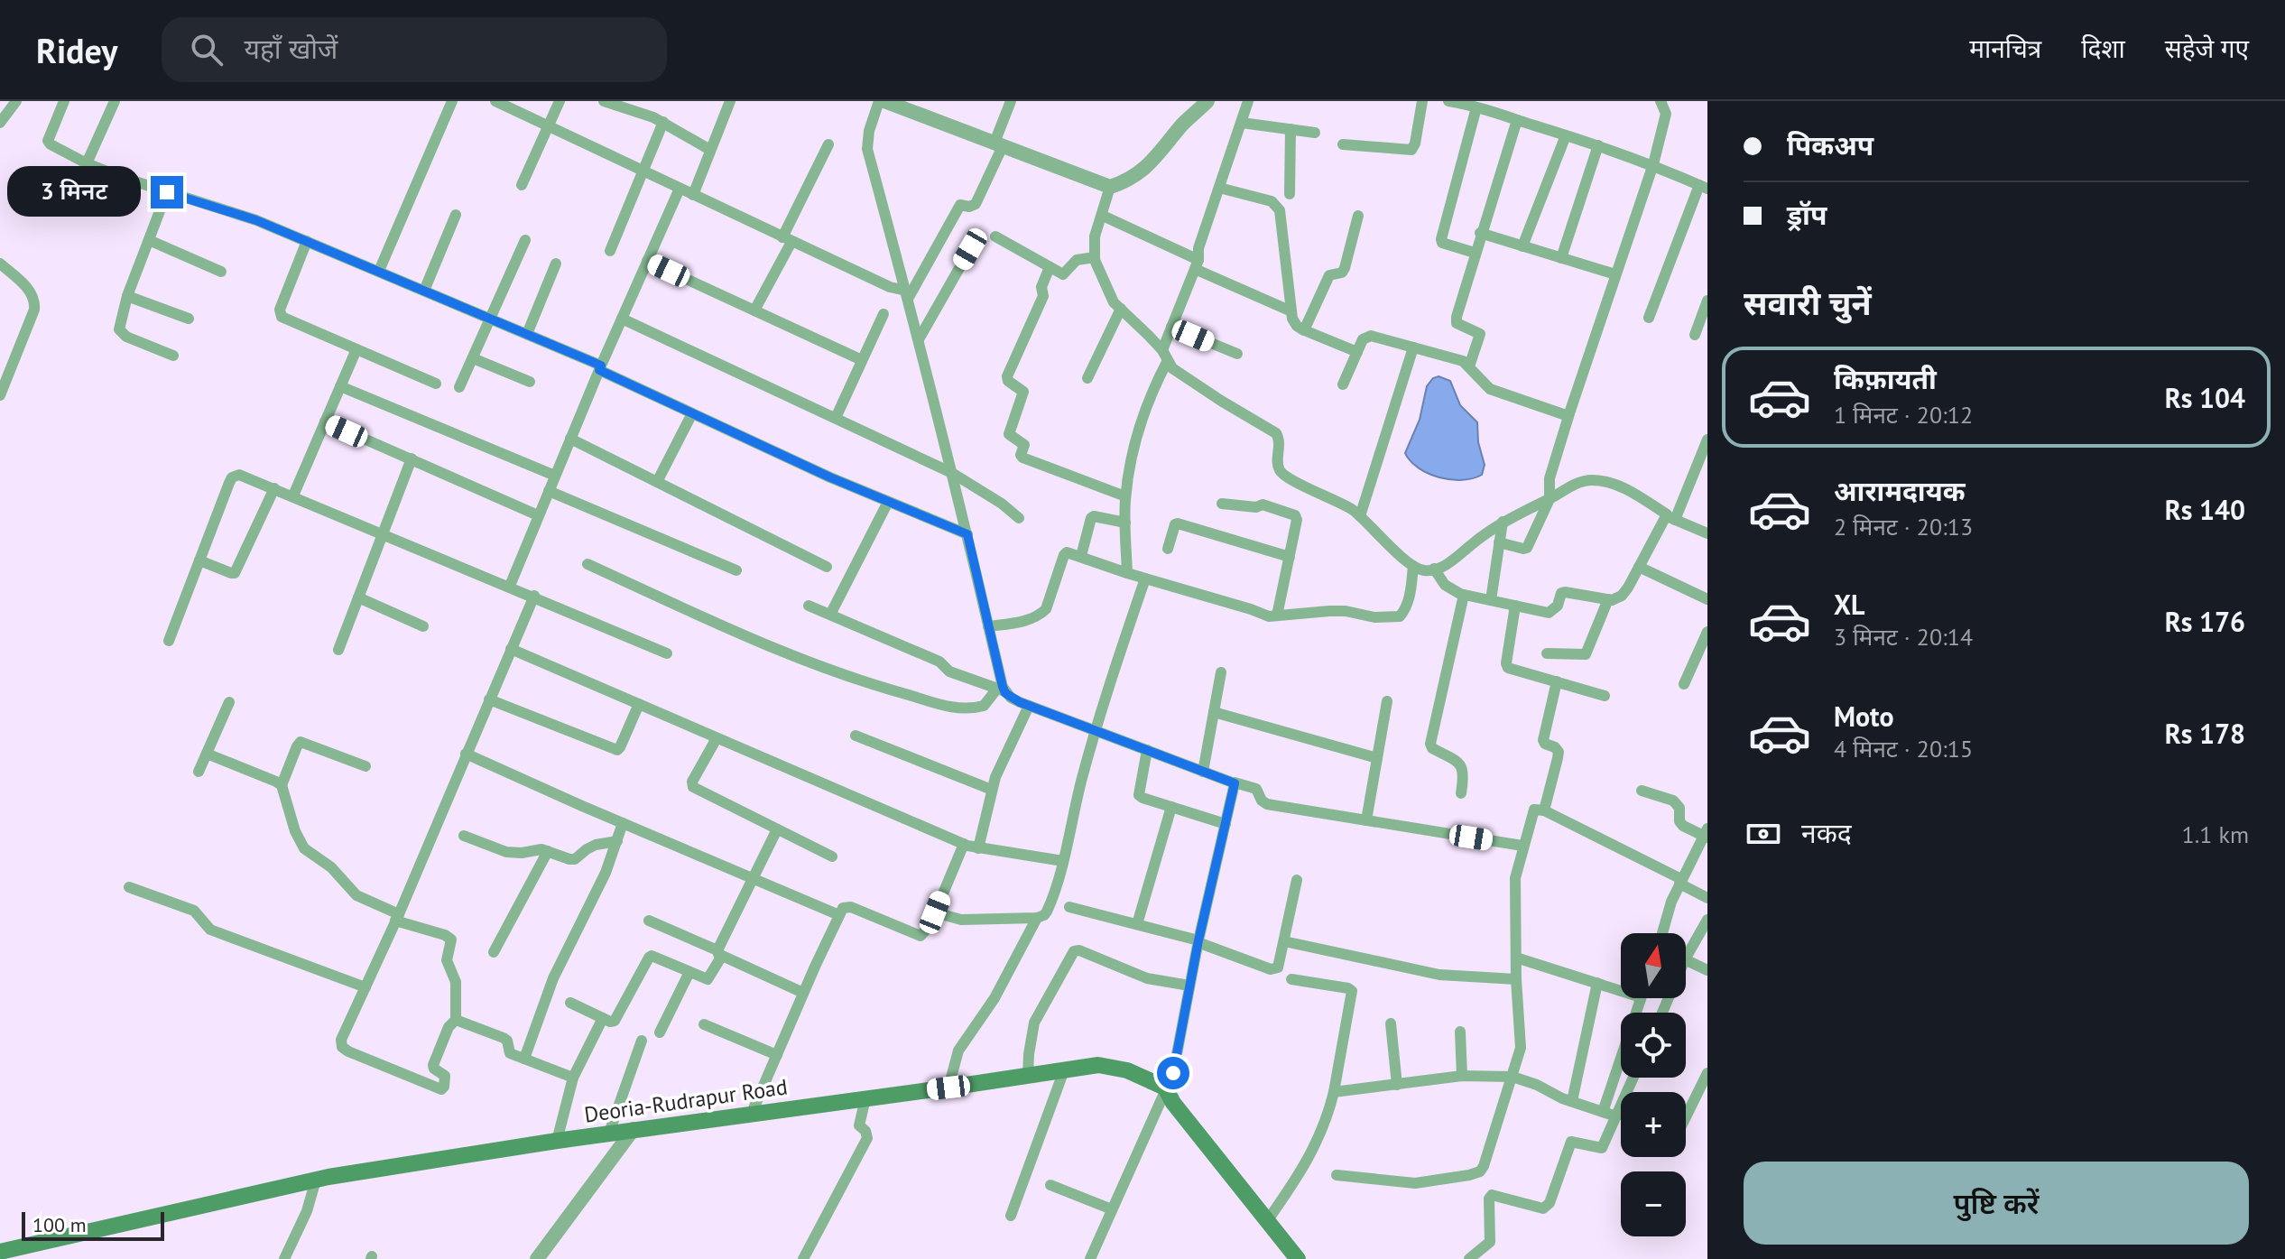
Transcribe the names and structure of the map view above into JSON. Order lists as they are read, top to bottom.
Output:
{
  "streets": {
    "main road": ["Deoria-Rudrapur Road"]
  },
  "scale_bar": "100 m",
  "north": "top",
  "page": {
    "header": "Ridey",
    "search": "यहाँ खोजें",
    "nav": ["मानचित्र", "दिशा", "सहेजे गए"],
    "banner": ["पिकअप", "ड्रॉप"],
    "bubble": "3 मिनट",
    "heading": "सवारी चुनें",
    "list": [
      {
        "name": "किफ़ायती",
        "note": "1 मिनट · 20:12",
        "value": "Rs 104"
      },
      {
        "name": "आरामदायक",
        "note": "2 मिनट · 20:13",
        "value": "Rs 140"
      },
      {
        "name": "XL",
        "note": "3 मिनट · 20:14",
        "value": "Rs 176"
      },
      {
        "name": "Moto",
        "note": "4 मिनट · 20:15",
        "value": "Rs 178"
      }
    ],
    "pay": ["नकद", "1.1 km"],
    "map_buttons": ["+", "−"],
    "buttons": "पुष्टि करें",
    "scale": "100 m"
  }
}
